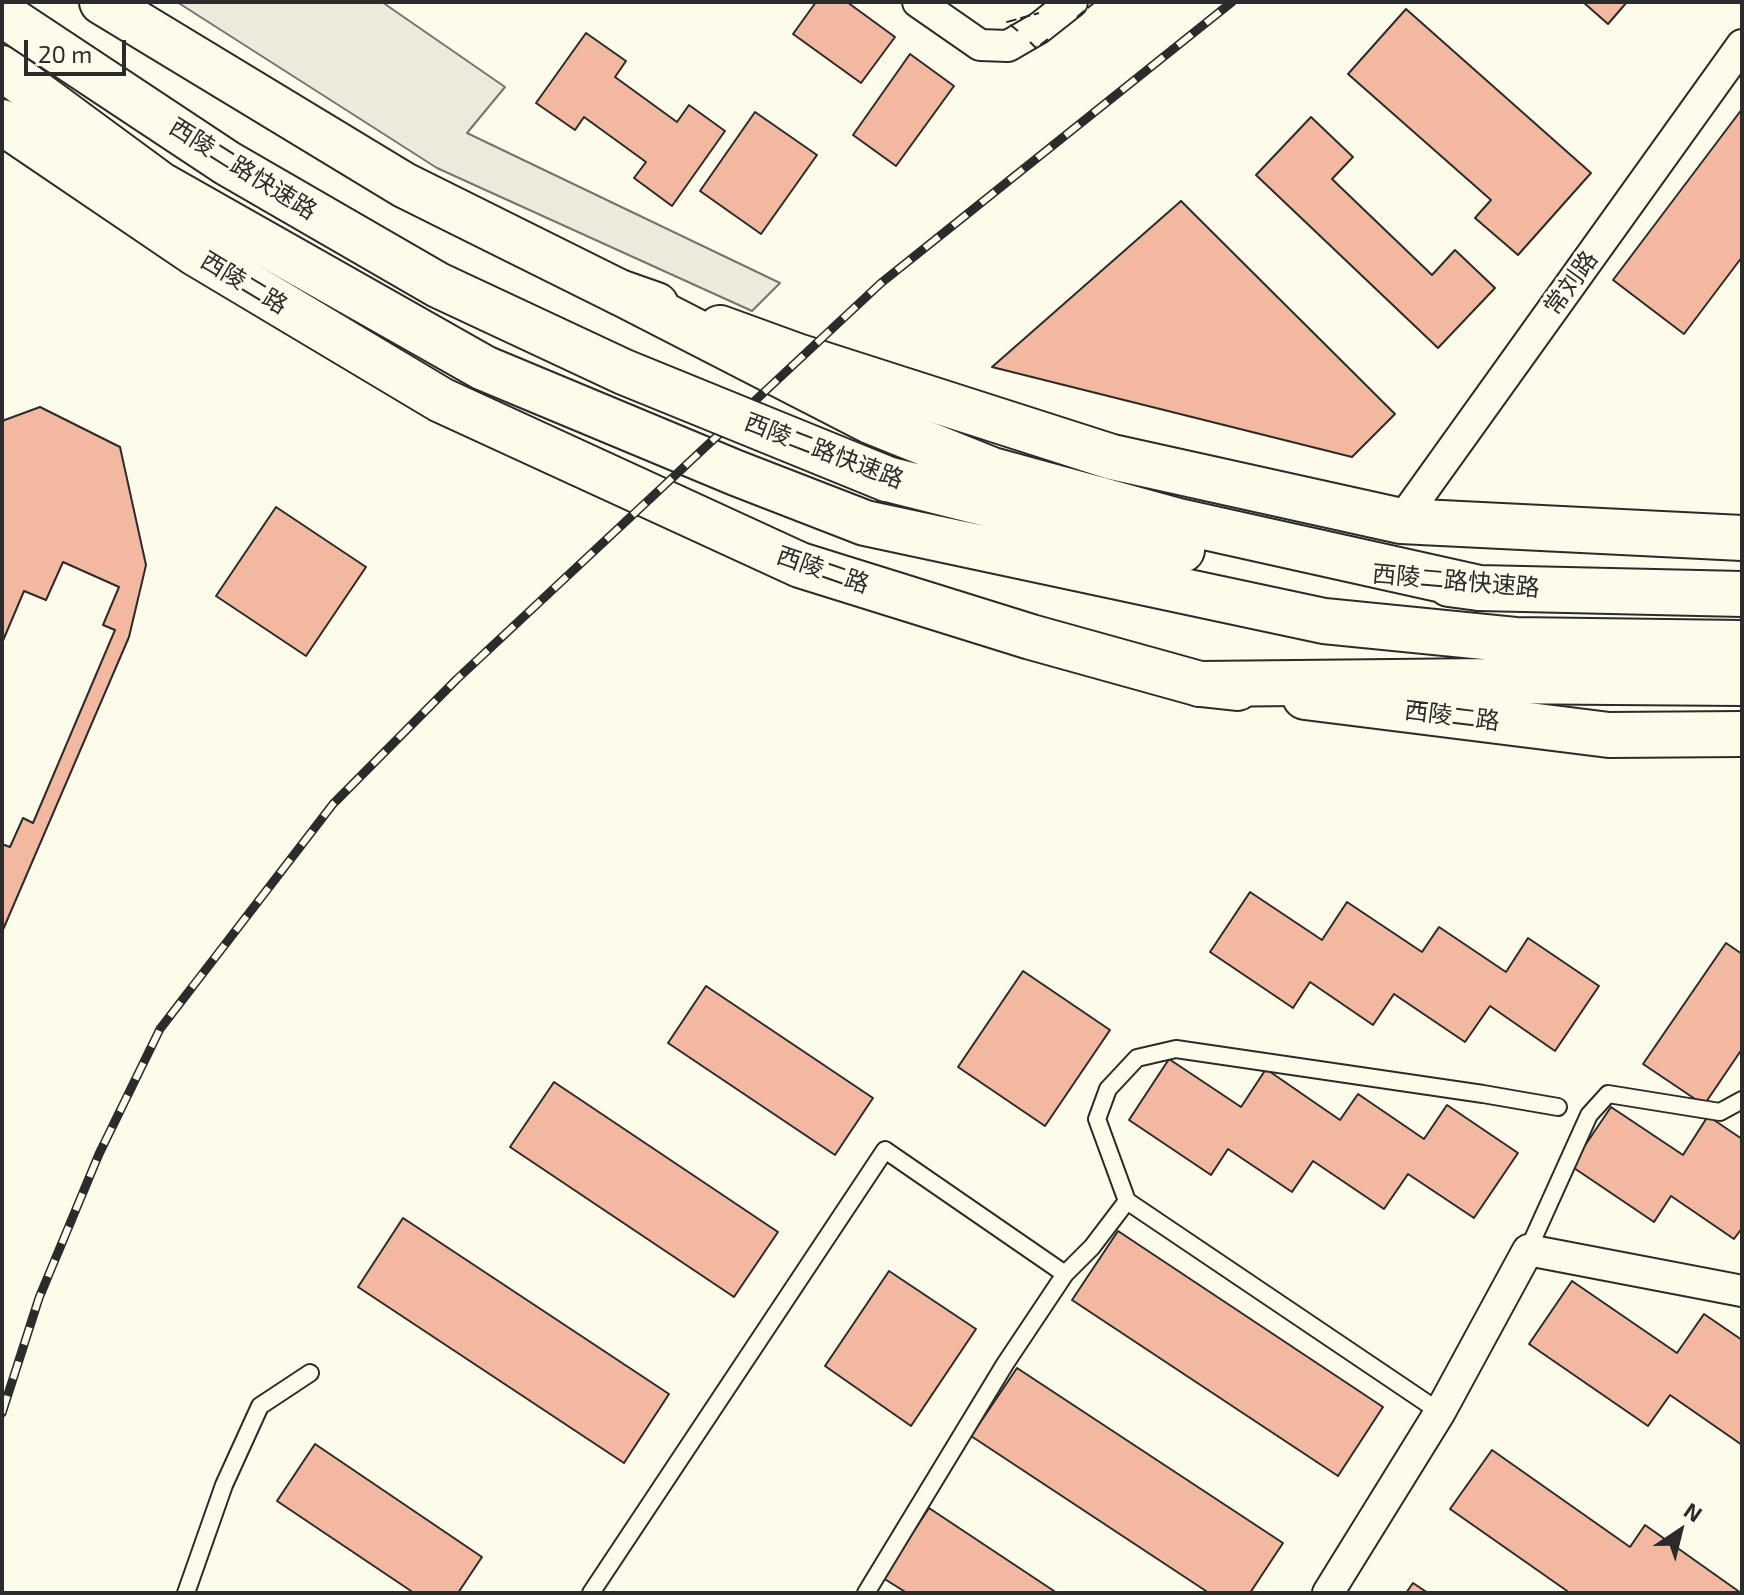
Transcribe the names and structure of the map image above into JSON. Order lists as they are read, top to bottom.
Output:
{
  "streets": {
    "main road": ["西陵二路快速路", "西陵二路"],
    "street": ["常刘路"]
  },
  "scale_bar": "20 m",
  "north": "top right"
}
